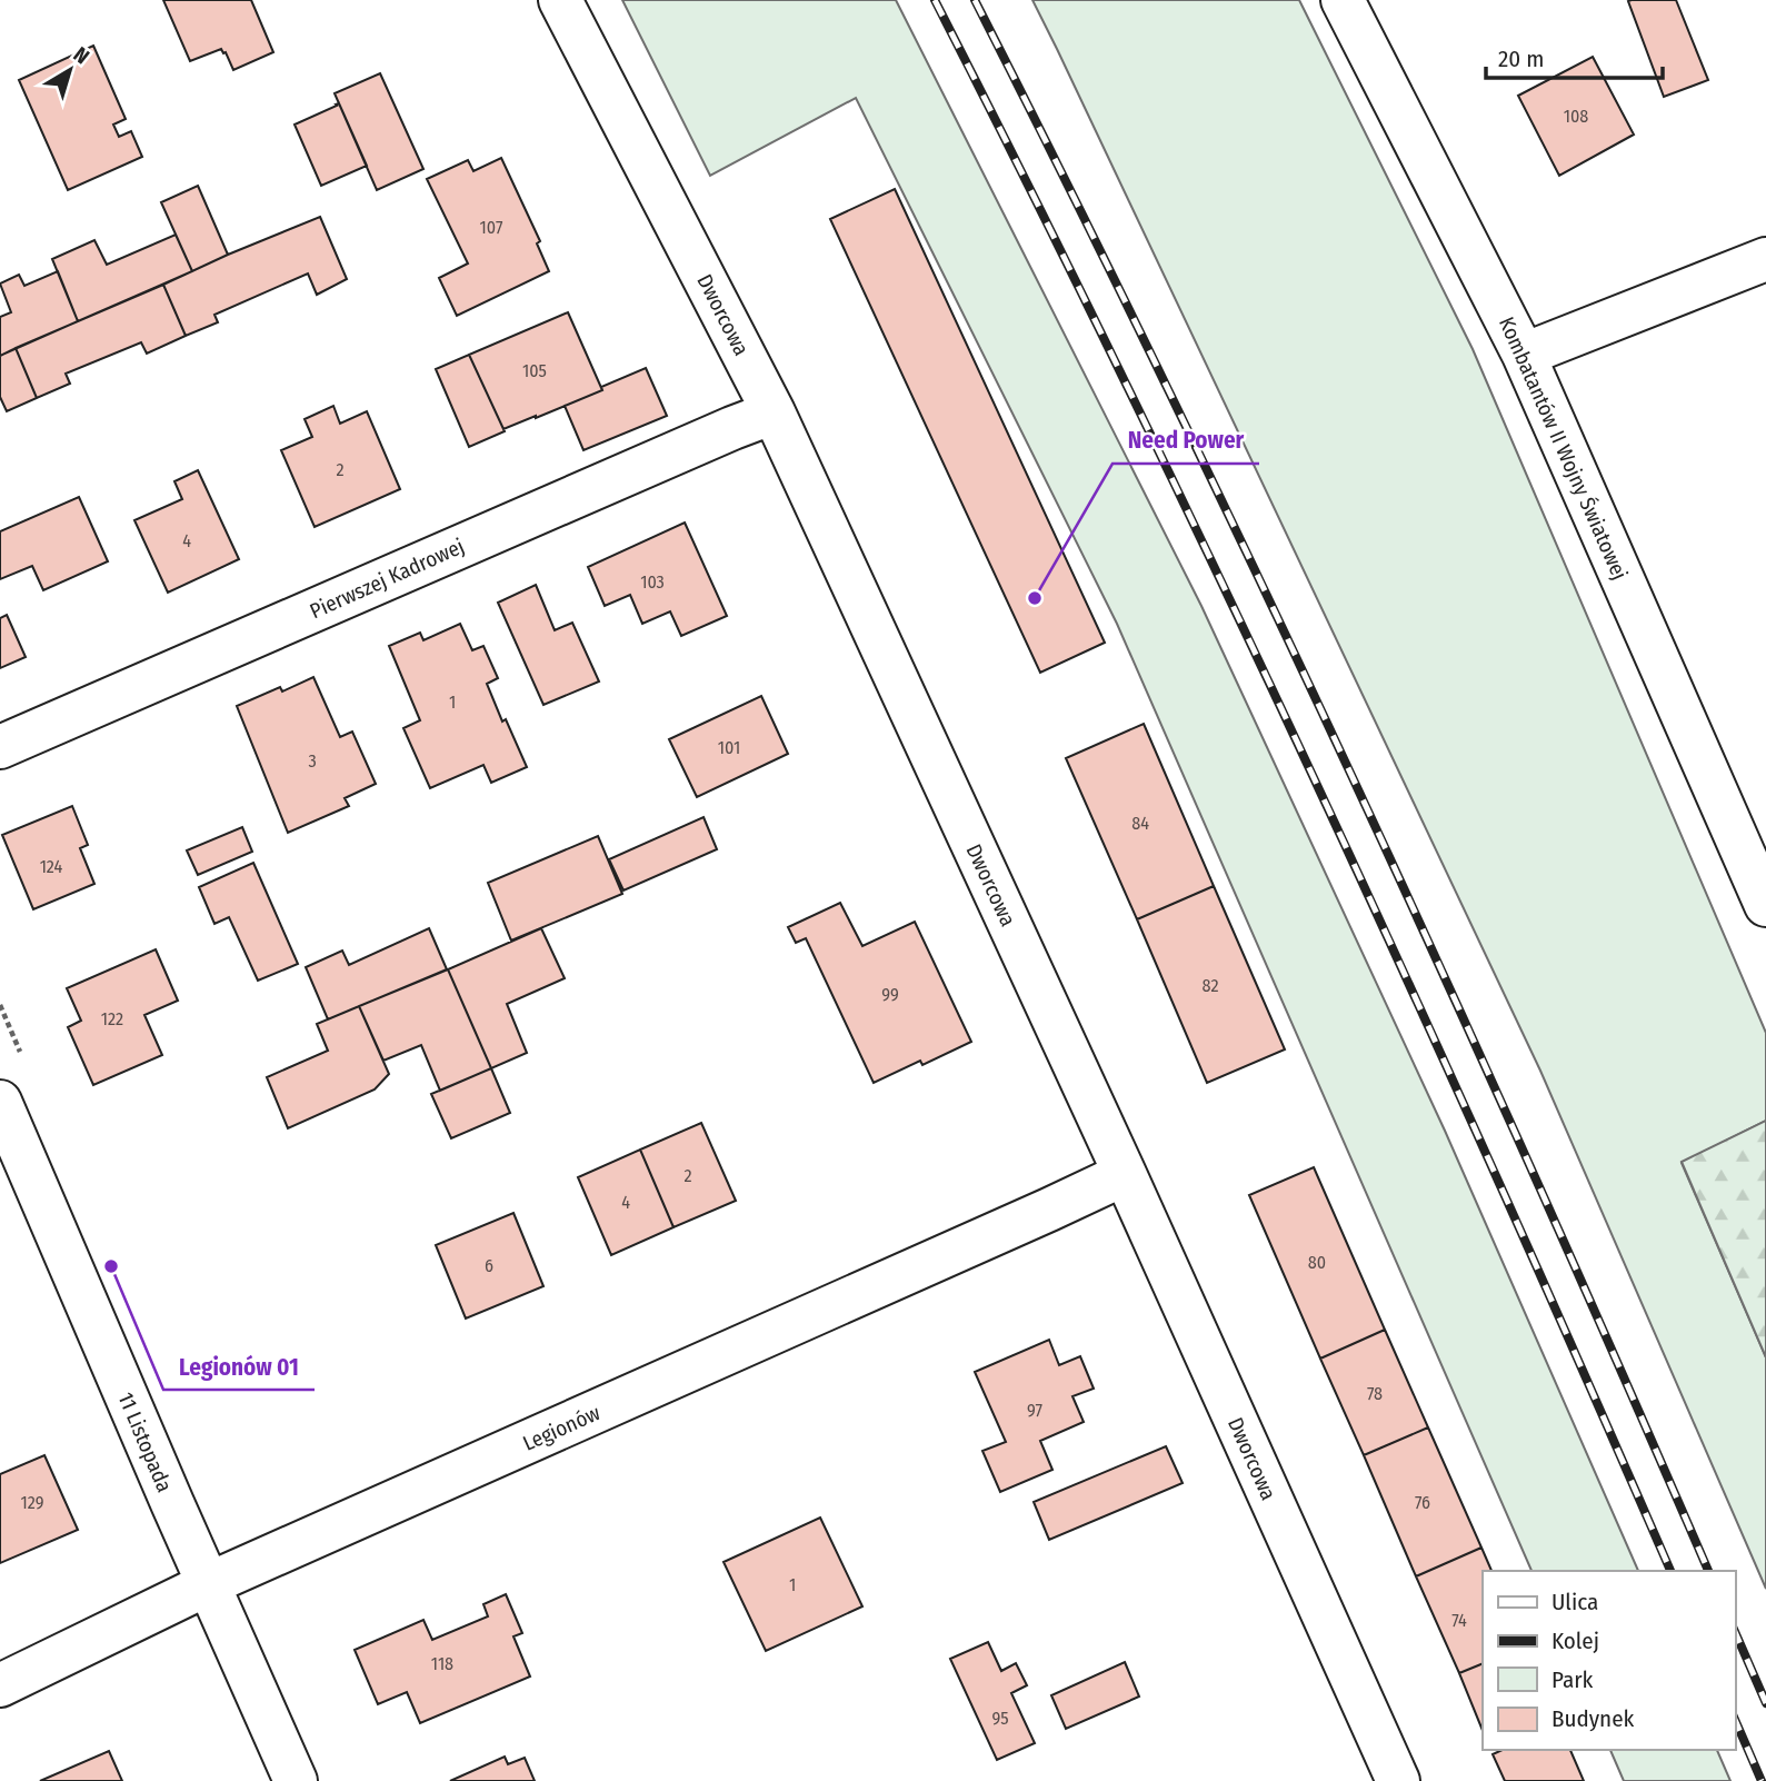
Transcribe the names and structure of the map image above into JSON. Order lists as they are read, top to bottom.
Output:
{
  "streets": {
    "street": [
      "Dworcowa",
      "Kombatantów II Wojny Światowej",
      "Pierwszej Kadrowej",
      "Legionów",
      "11 Listopada"
    ]
  },
  "crossings": [
    ["Dworcowa", "Pierwszej Kadrowej"],
    ["Dworcowa", "Legionów"],
    ["Legionów", "11 Listopada"]
  ],
  "places": ["Need Power", "Legionów 01"],
  "house_numbers": [
    "108",
    "107",
    "105",
    "2",
    "4",
    "103",
    "1",
    "101",
    "3",
    "84",
    "124",
    "82",
    "99",
    "122",
    "2",
    "4",
    "80",
    "6",
    "78",
    "97",
    "129",
    "76",
    "1",
    "74",
    "118",
    "95"
  ],
  "legend": [
    "Ulica",
    "Kolej",
    "Park",
    "Budynek"
  ],
  "scale_bar": "20 m",
  "north": "top right"
}
